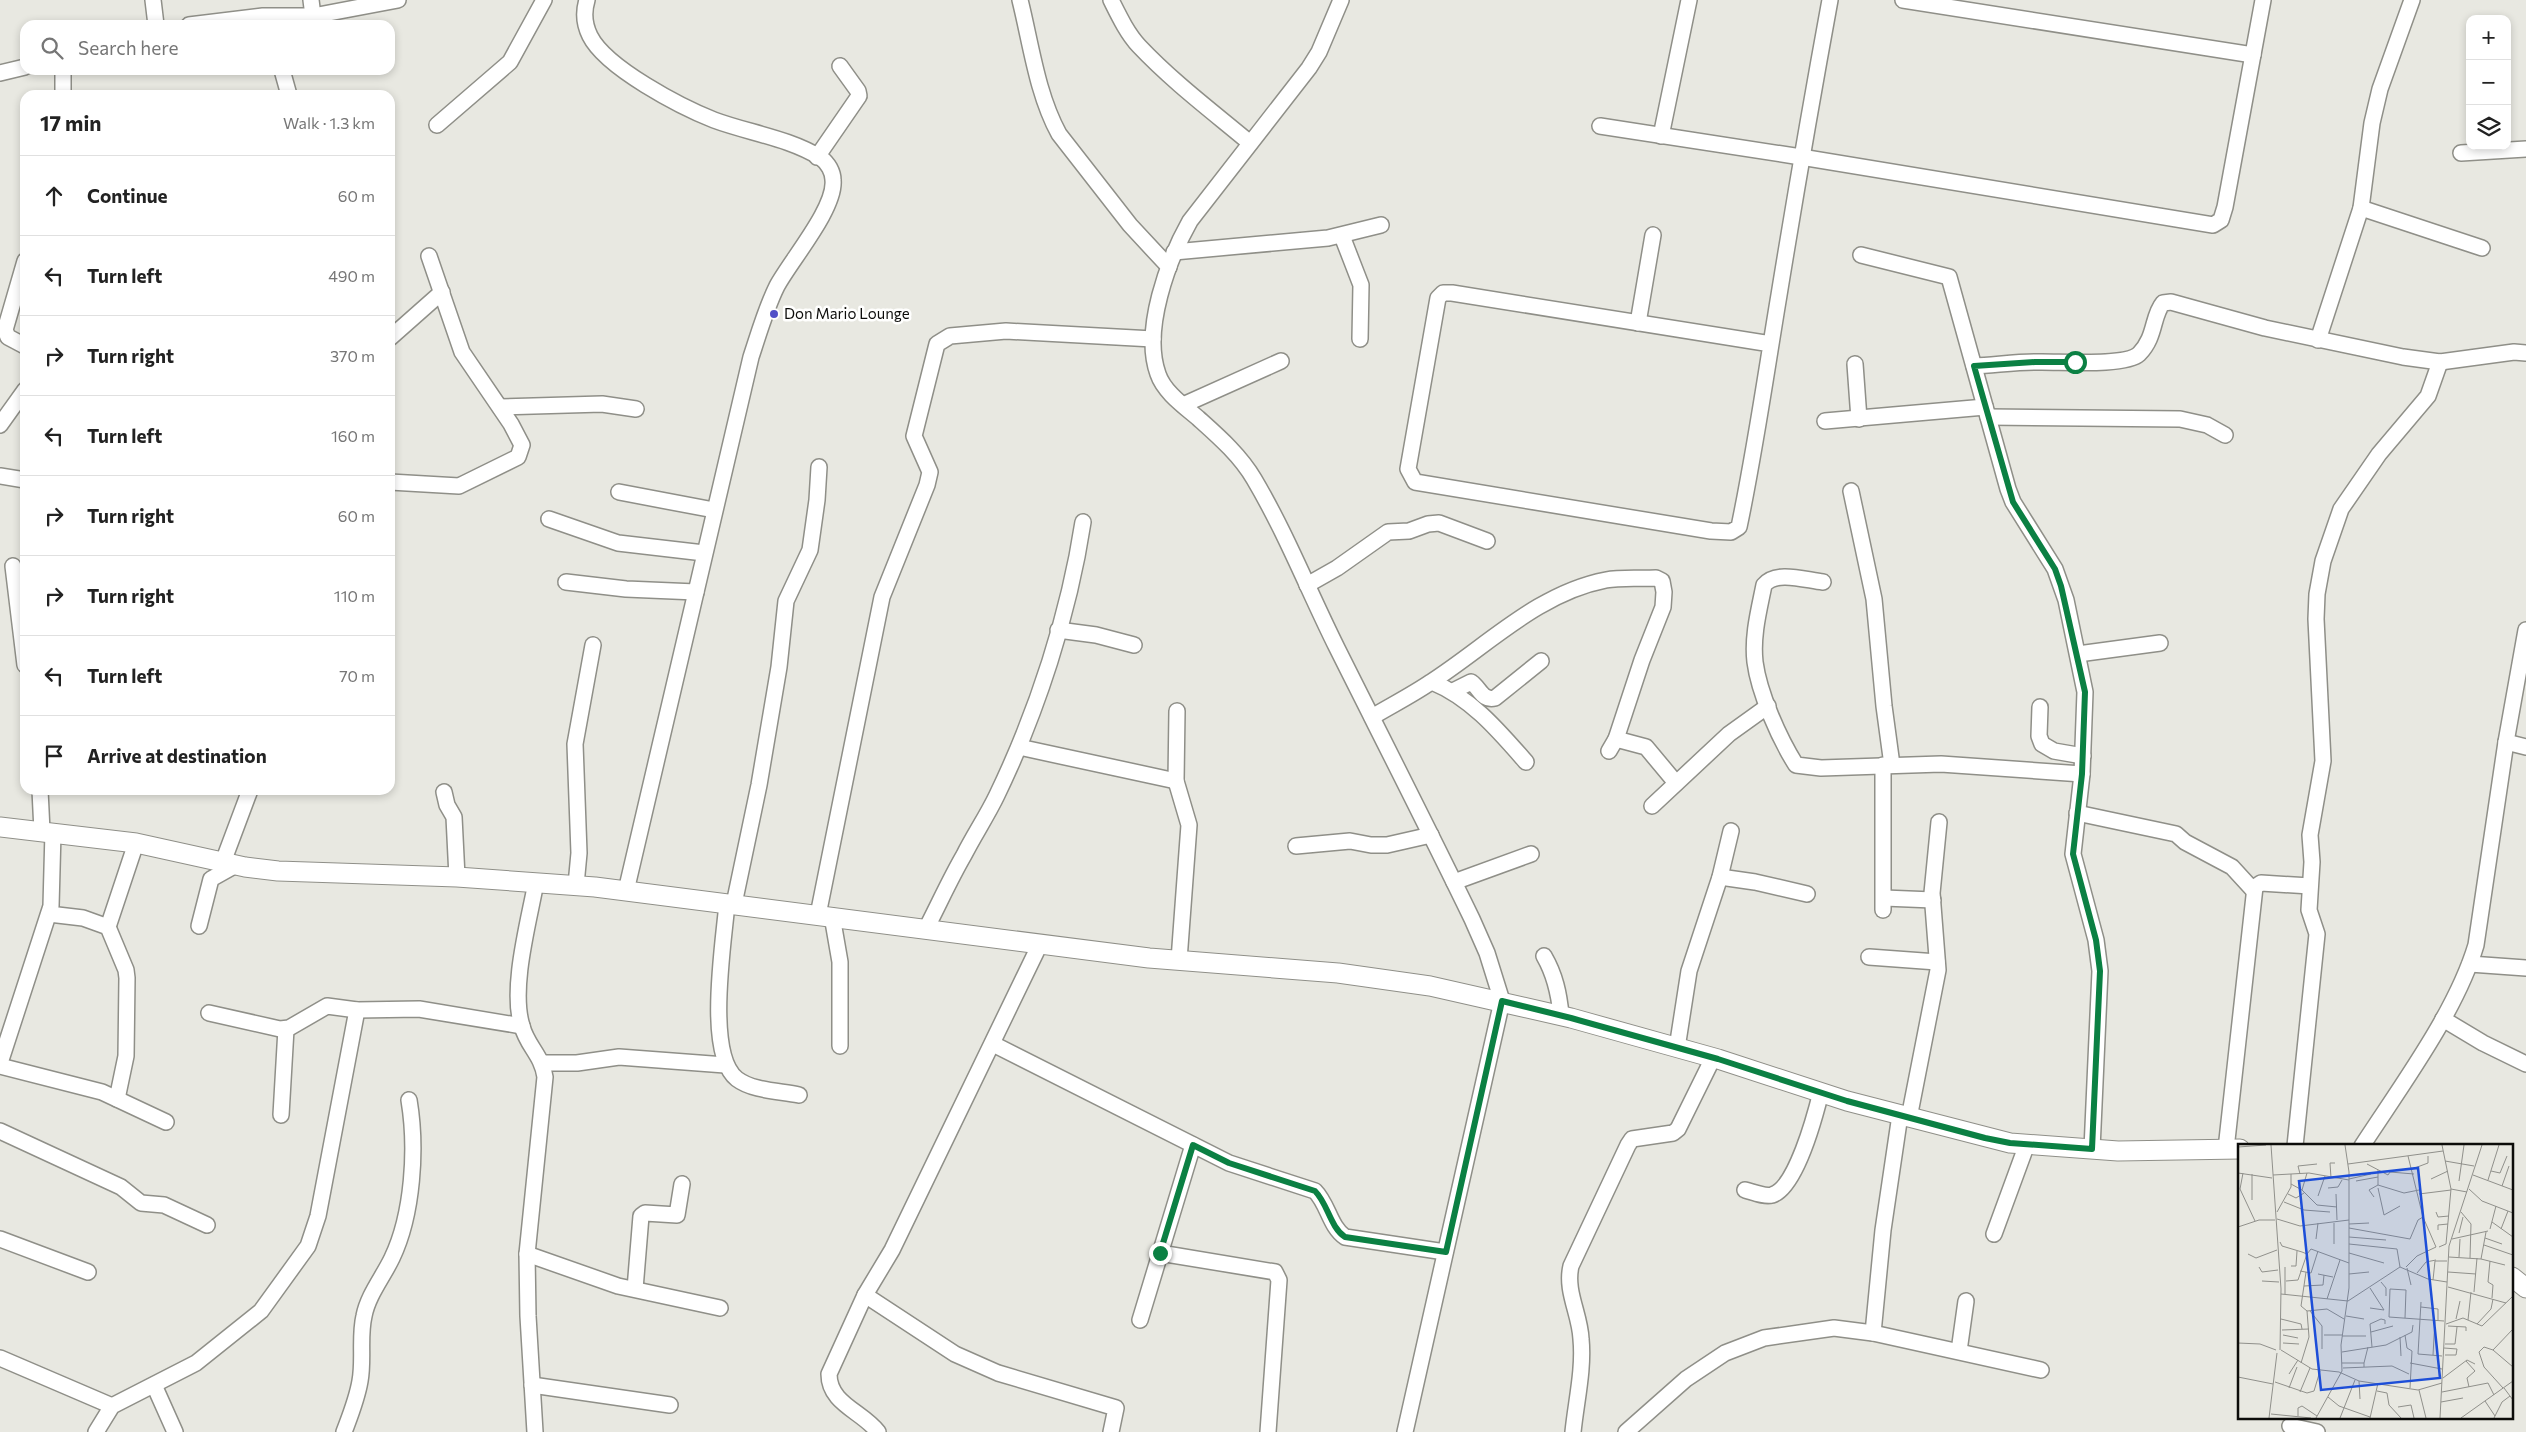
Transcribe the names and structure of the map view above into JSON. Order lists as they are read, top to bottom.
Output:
{
  "places": ["Don Mario Lounge"],
  "page": {
    "map_buttons": ["+", "−"],
    "search": "Search here",
    "heading": ["17 min", "Walk · 1.3 km"],
    "list": [
      ["Continue", "60 m"],
      ["Turn left", "490 m"],
      ["Turn right", "370 m"],
      ["Turn left", "160 m"],
      ["Turn right", "60 m"],
      ["Turn right", "110 m"],
      ["Turn left", "70 m"],
      "Arrive at destination"
    ]
  }
}
